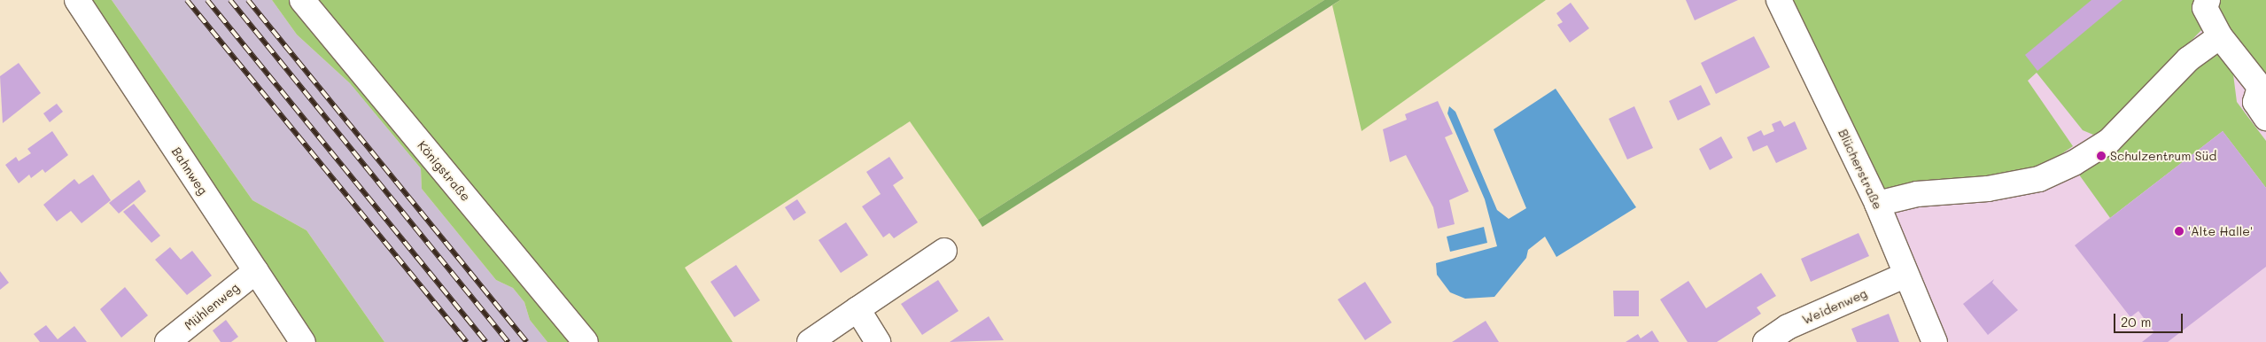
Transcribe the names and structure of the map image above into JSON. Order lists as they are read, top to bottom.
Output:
{
  "streets": {
    "street": [
      "Blücherstraße",
      "Bahnweg",
      "Königstraße",
      "Mühlenweg",
      "Weidenweg"
    ]
  },
  "crossings": [
    ["Blücherstraße", "Weidenweg"],
    ["Bahnweg", "Mühlenweg"]
  ],
  "places": ["Schulzentrum Süd", "'Alte Halle'"],
  "scale_bar": "20 m"
}
